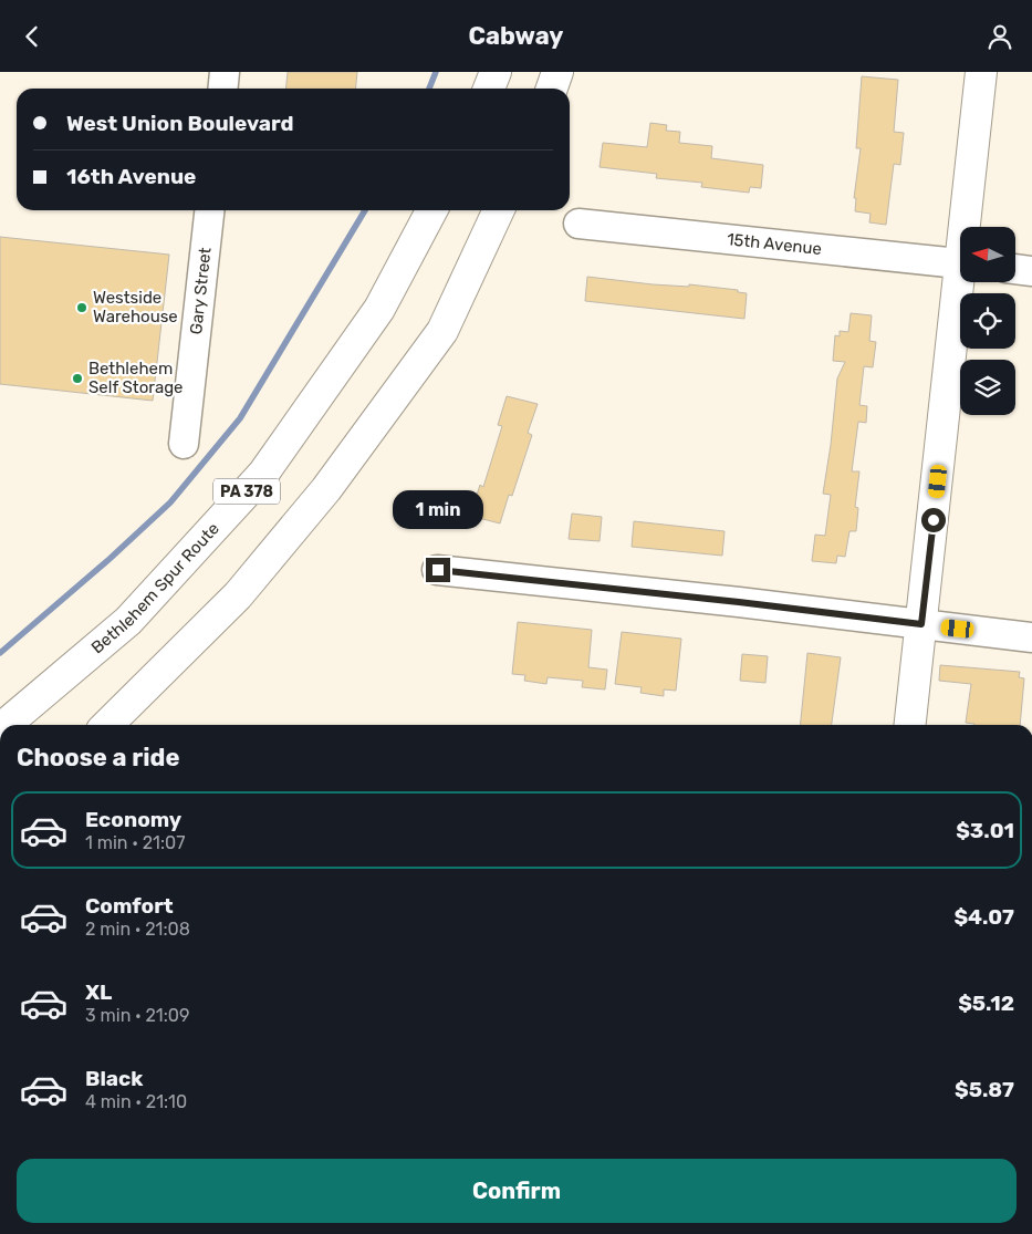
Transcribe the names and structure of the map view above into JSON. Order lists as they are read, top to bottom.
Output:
{
  "streets": {
    "main road": ["PA 378", "Bethlehem Spur Route"],
    "street": ["15th Avenue", "Gary Street"]
  },
  "places": ["Westside Warehouse", "Bethlehem Self Storage"],
  "north": "left",
  "page": {
    "header": "Cabway",
    "banner": ["West Union Boulevard", "16th Avenue"],
    "bubble": "1 min",
    "heading": "Choose a ride",
    "list": [
      {
        "name": "Economy",
        "note": "1 min · 21:07",
        "value": "$3.01"
      },
      {
        "name": "Comfort",
        "note": "2 min · 21:08",
        "value": "$4.07"
      },
      {
        "name": "XL",
        "note": "3 min · 21:09",
        "value": "$5.12"
      },
      {
        "name": "Black",
        "note": "4 min · 21:10",
        "value": "$5.87"
      }
    ],
    "buttons": "Confirm"
  }
}
